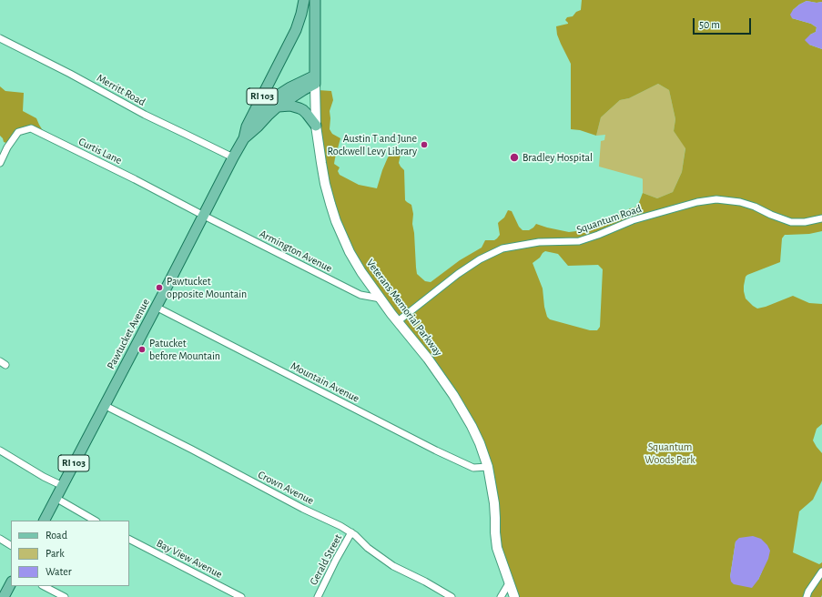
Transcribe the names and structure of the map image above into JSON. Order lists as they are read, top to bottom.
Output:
{
  "streets": {
    "main road": ["RI 103", "Veterans Memorial Parkway", "Pawtucket Avenue"],
    "street": [
      "Merritt Road",
      "Curtis Lane",
      "Squantum Road",
      "Armington Avenue",
      "Mountain Avenue",
      "Crown Avenue",
      "Bay View Avenue",
      "Gerald Street"
    ]
  },
  "crossings": [
    ["Merritt Road", "Pawtucket Avenue"],
    ["Curtis Lane", "Armington Avenue"],
    ["Curtis Lane", "Pawtucket Avenue"],
    ["Squantum Road", "Veterans Memorial Parkway"],
    ["Armington Avenue", "Veterans Memorial Parkway"],
    ["Armington Avenue", "Pawtucket Avenue"],
    ["Veterans Memorial Parkway", "Pawtucket Avenue"],
    ["Veterans Memorial Parkway", "Mountain Avenue"],
    ["Pawtucket Avenue", "Mountain Avenue"],
    ["Pawtucket Avenue", "Crown Avenue"],
    ["Crown Avenue", "Gerald Street"]
  ],
  "parks": ["Squantum Woods Park"],
  "places": [
    "Austin T and June Rockwell Levy Library",
    "Bradley Hospital",
    "Pawtucket opposite Mountain",
    "Patucket before Mountain"
  ],
  "legend": ["Road", "Park", "Water"],
  "scale_bar": "50 m"
}
